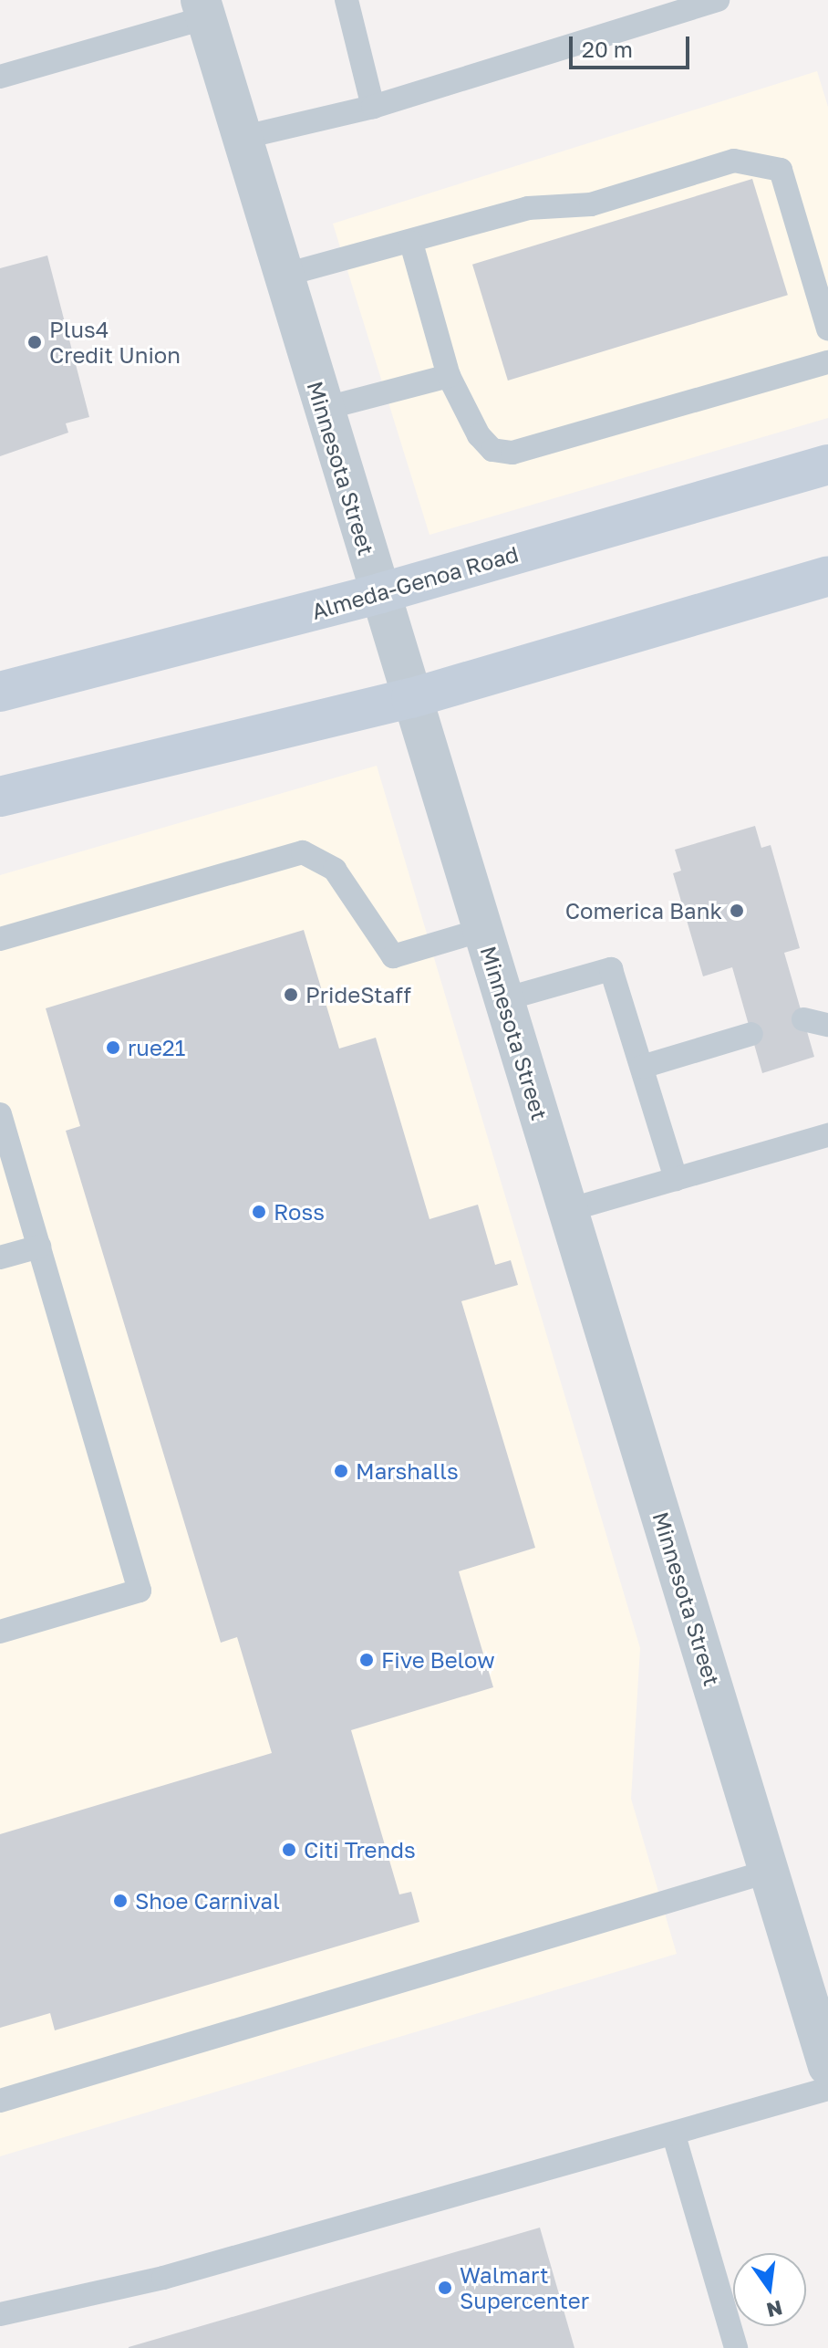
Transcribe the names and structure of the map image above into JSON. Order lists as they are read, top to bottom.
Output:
{
  "streets": {
    "main road": ["Almeda-Genoa Road"],
    "street": ["Minnesota Street"]
  },
  "crossings": [
    ["Minnesota Street", "Almeda-Genoa Road"]
  ],
  "places": [
    "Plus4 Credit Union",
    "Comerica Bank",
    "PrideStaff",
    "rue21",
    "Ross",
    "Marshalls",
    "Five Below",
    "Citi Trends",
    "Shoe Carnival",
    "Walmart Supercenter"
  ],
  "scale_bar": "20 m",
  "north": "bottom"
}
